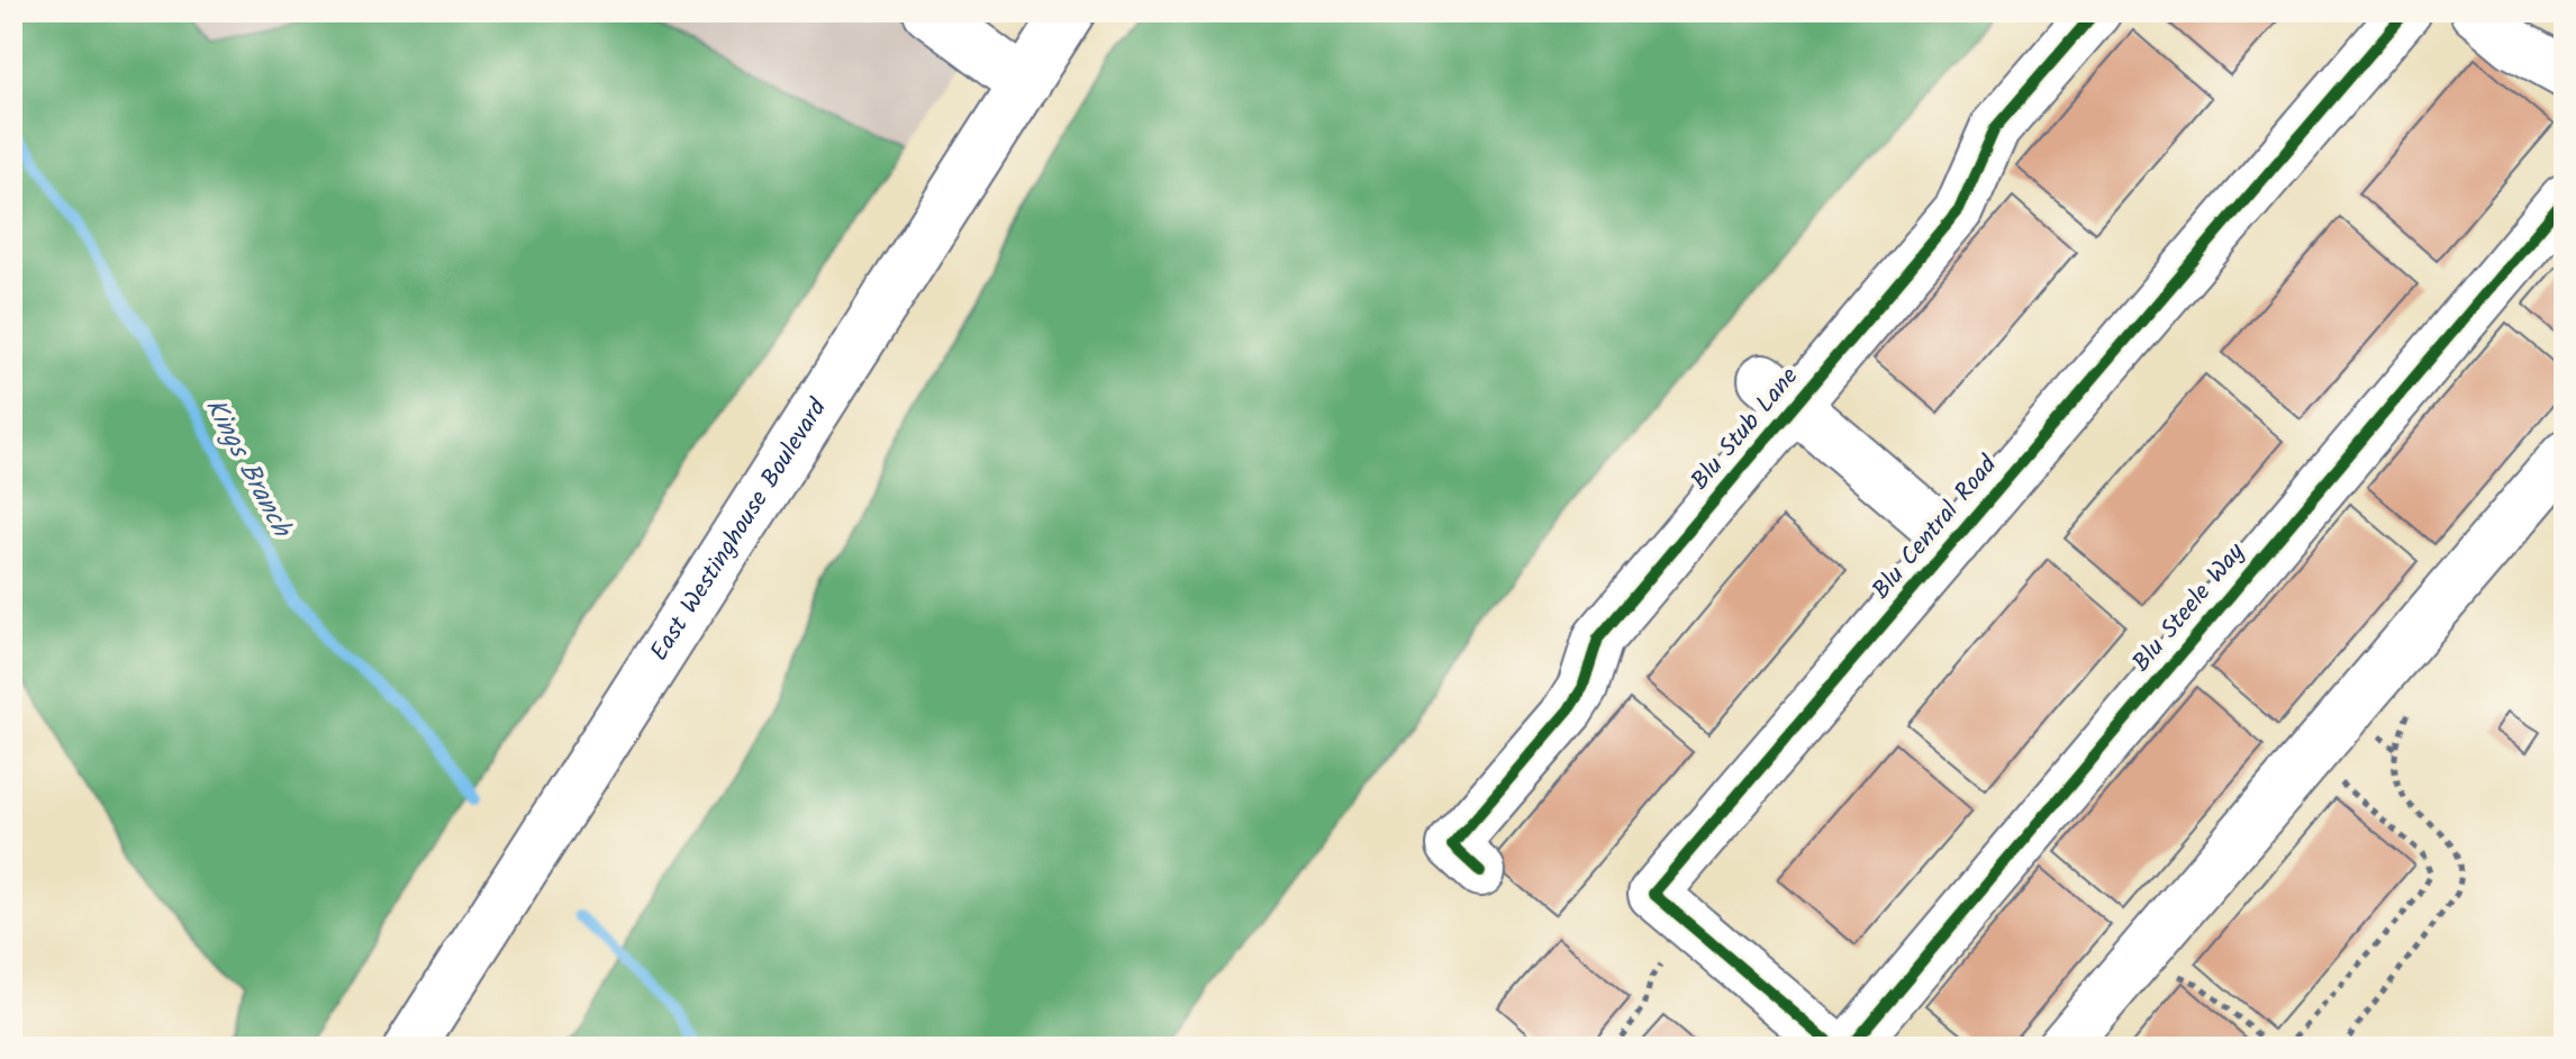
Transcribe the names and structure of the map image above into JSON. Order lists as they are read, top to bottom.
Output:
{
  "streets": {
    "street": [
      "Blu Stub Lane",
      "Blu Central Road",
      "East Westinghouse Boulevard",
      "Blu Steele Way"
    ]
  },
  "crossings": [
    ["Blu Stub Lane", "Blu Central Road"]
  ],
  "water": ["Kings Branch"]
}
